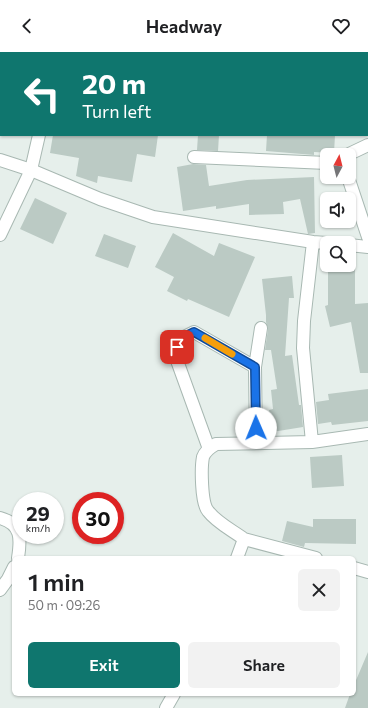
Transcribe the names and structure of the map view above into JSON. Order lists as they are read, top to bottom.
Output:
{
  "north": "top",
  "page": {
    "header": "Headway",
    "turn": ["20 m", "Turn left"],
    "speed": "29 km/h",
    "limit": "30",
    "heading": ["1 min", "50 m · 09:26"],
    "buttons": ["Exit", "Share"]
  }
}
